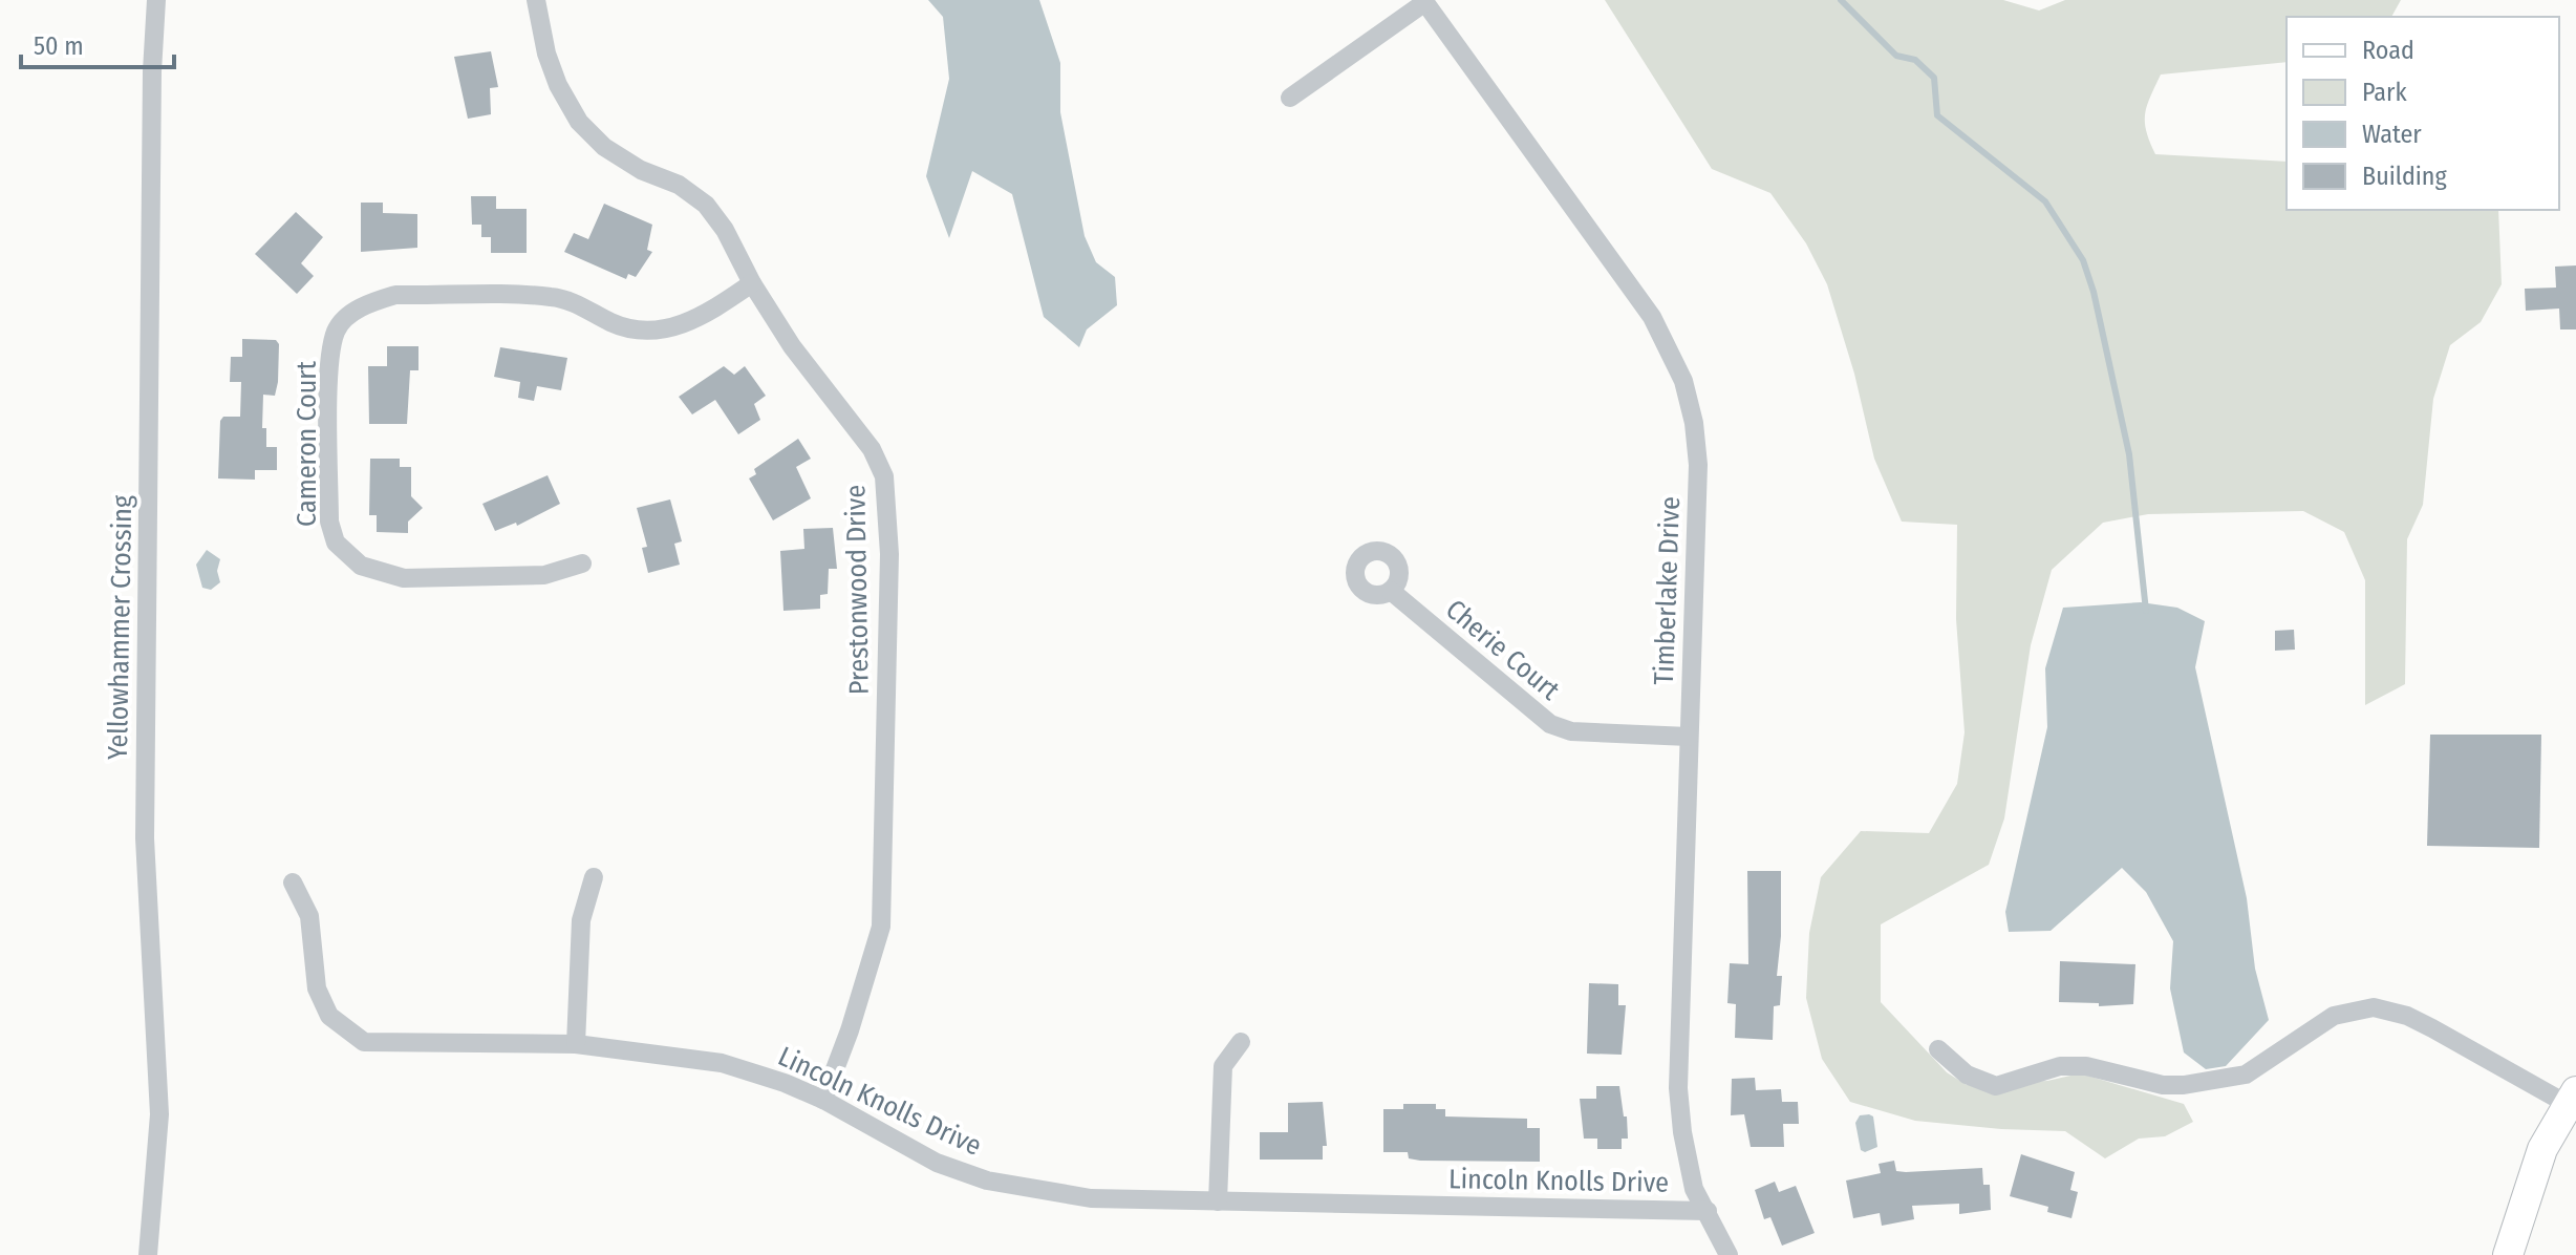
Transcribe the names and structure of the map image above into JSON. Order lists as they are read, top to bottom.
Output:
{
  "streets": {
    "street": [
      "Cameron Court",
      "Prestonwood Drive",
      "Timberlake Drive",
      "Yellowhammer Crossing",
      "Cherie Court",
      "Lincoln Knolls Drive"
    ]
  },
  "crossings": [
    ["Cameron Court", "Prestonwood Drive"],
    ["Prestonwood Drive", "Lincoln Knolls Drive"],
    ["Timberlake Drive", "Cherie Court"],
    ["Timberlake Drive", "Lincoln Knolls Drive"]
  ],
  "legend": [
    "Road",
    "Park",
    "Water",
    "Building"
  ],
  "scale_bar": "50 m"
}
